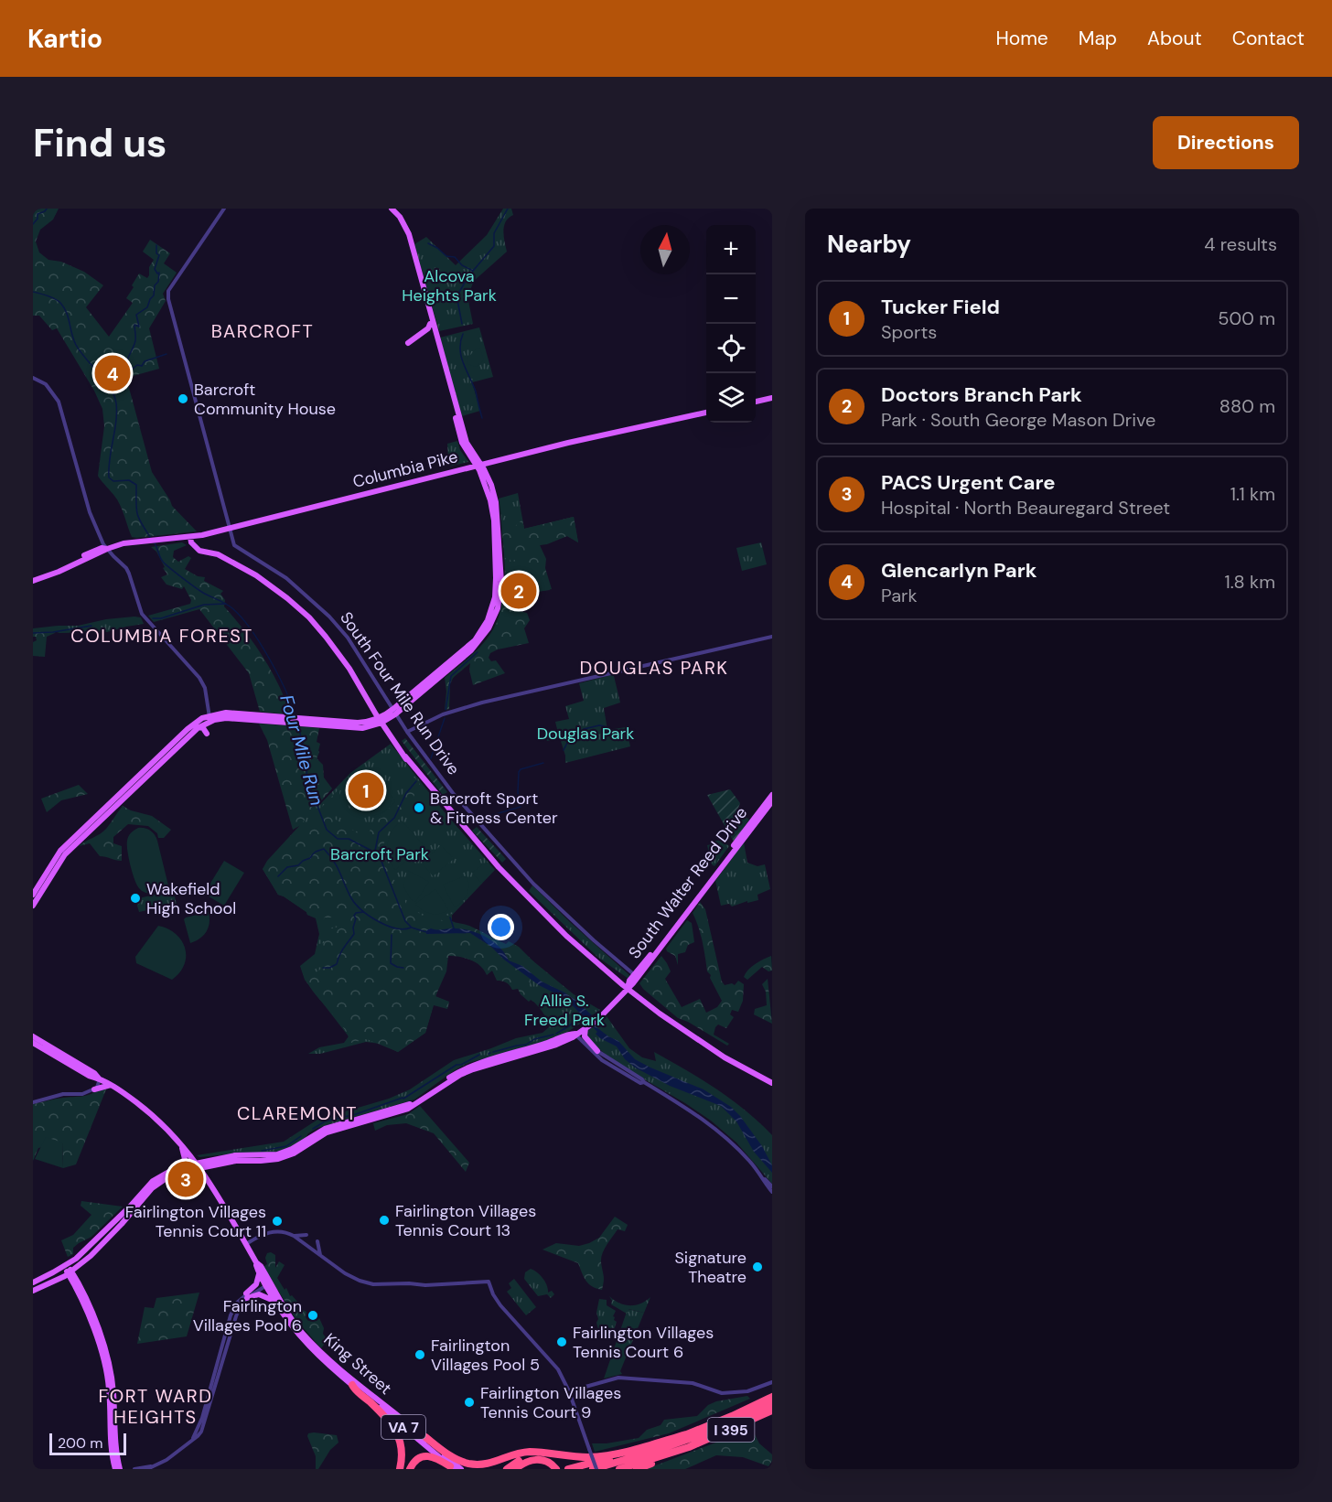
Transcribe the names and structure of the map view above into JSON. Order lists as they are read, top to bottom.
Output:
{
  "streets": {
    "highway": ["I 395"],
    "main road": [
      "Columbia Pike",
      "South Four Mile Run Drive",
      "South Walter Reed Drive",
      "King Street",
      "VA 7"
    ]
  },
  "crossings": [
    ["Columbia Pike", "South Four Mile Run Drive"],
    ["South Four Mile Run Drive", "South Walter Reed Drive"],
    ["South Walter Reed Drive", "King Street"],
    ["King Street", "VA 7"]
  ],
  "districts": [
    "BARCROFT",
    "COLUMBIA FOREST",
    "DOUGLAS PARK",
    "CLAREMONT",
    "FORT WARD HEIGHTS"
  ],
  "water": ["Four Mile Run"],
  "parks": [
    "Alcova Heights Park",
    "Douglas Park",
    "Barcroft Park",
    "Allie S. Freed Park"
  ],
  "places": [
    "Barcroft Community House",
    "Barcroft Sport & Fitness Center",
    "Wakefield High School",
    "Fairlington Villages Tennis Court 13",
    "Fairlington Villages Tennis Court 11",
    "Signature Theatre",
    "Fairlington Villages Pool 6",
    "Fairlington Villages Tennis Court 6",
    "Fairlington Villages Pool 5",
    "Fairlington Villages Tennis Court 9"
  ],
  "scale_bar": "200 m",
  "north": "top",
  "page": {
    "header": "Kartio",
    "nav": [
      "Home",
      "Map",
      "About",
      "Contact"
    ],
    "buttons": "Directions",
    "title": "Find us",
    "heading": ["Nearby", "4 results"],
    "map_buttons": ["+", "−"],
    "list": [
      {
        "mark": "1",
        "name": "Tucker Field",
        "note": "Sports",
        "value": "500 m"
      },
      {
        "mark": "2",
        "name": "Doctors Branch Park",
        "note": "Park · South George Mason Drive",
        "value": "880 m"
      },
      {
        "mark": "3",
        "name": "PACS Urgent Care",
        "note": "Hospital · North Beauregard Street",
        "value": "1.1 km"
      },
      {
        "mark": "4",
        "name": "Glencarlyn Park",
        "note": "Park",
        "value": "1.8 km"
      }
    ],
    "pins": [
      "4",
      "2",
      "1",
      "3"
    ],
    "scale": "200 m"
  }
}
